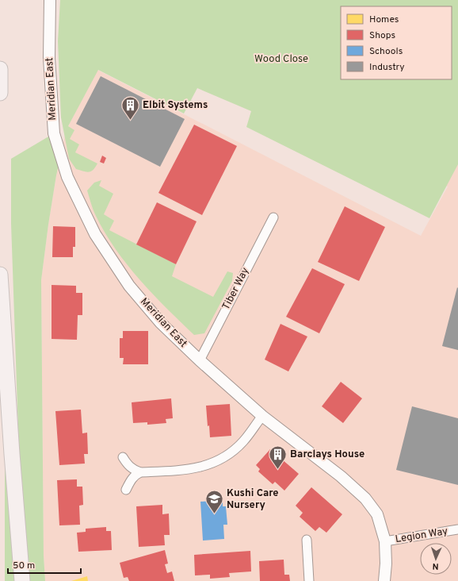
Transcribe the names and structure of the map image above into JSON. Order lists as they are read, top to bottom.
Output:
{
  "streets": {
    "street": ["Meridian East", "Tiber Way", "Legion Way"]
  },
  "crossings": [
    ["Meridian East", "Tiber Way"],
    ["Meridian East", "Legion Way"]
  ],
  "parks": ["Wood Close"],
  "places": {
    "building": ["Elbit Systems", "Barclays House"],
    "school or university": ["Kushi Care Nursery"]
  },
  "legend": [
    "Homes",
    "Shops",
    "Schools",
    "Industry"
  ],
  "scale_bar": "50 m",
  "north": "bottom"
}
